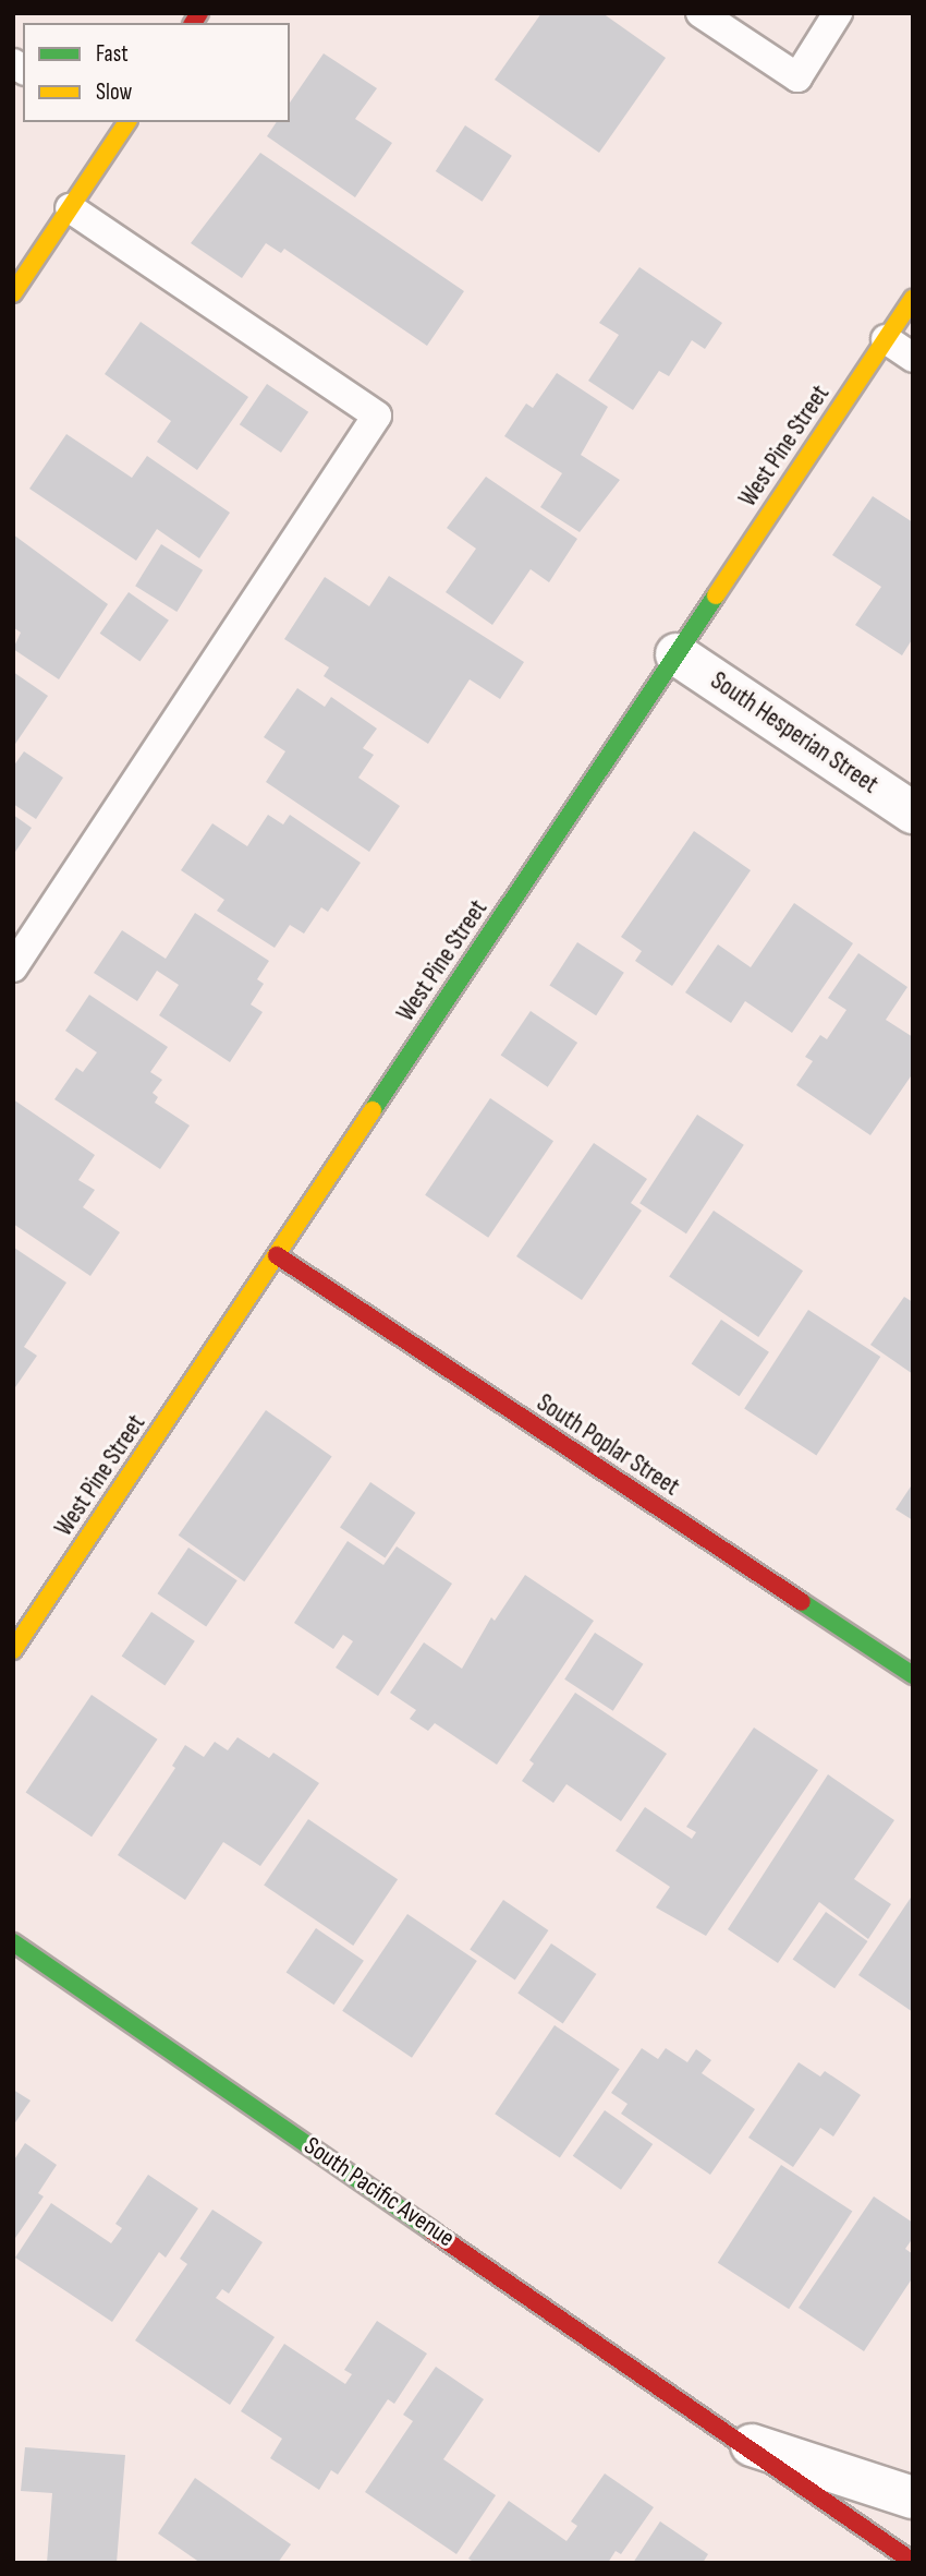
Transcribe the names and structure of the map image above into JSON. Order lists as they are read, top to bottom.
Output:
{
  "streets": {
    "street": [
      "West Pine Street",
      "South Hesperian Street",
      "South Poplar Street",
      "South Pacific Avenue"
    ]
  },
  "crossings": [
    ["West Pine Street", "South Hesperian Street"],
    ["West Pine Street", "South Poplar Street"]
  ],
  "legend": ["Fast", "Slow"]
}
